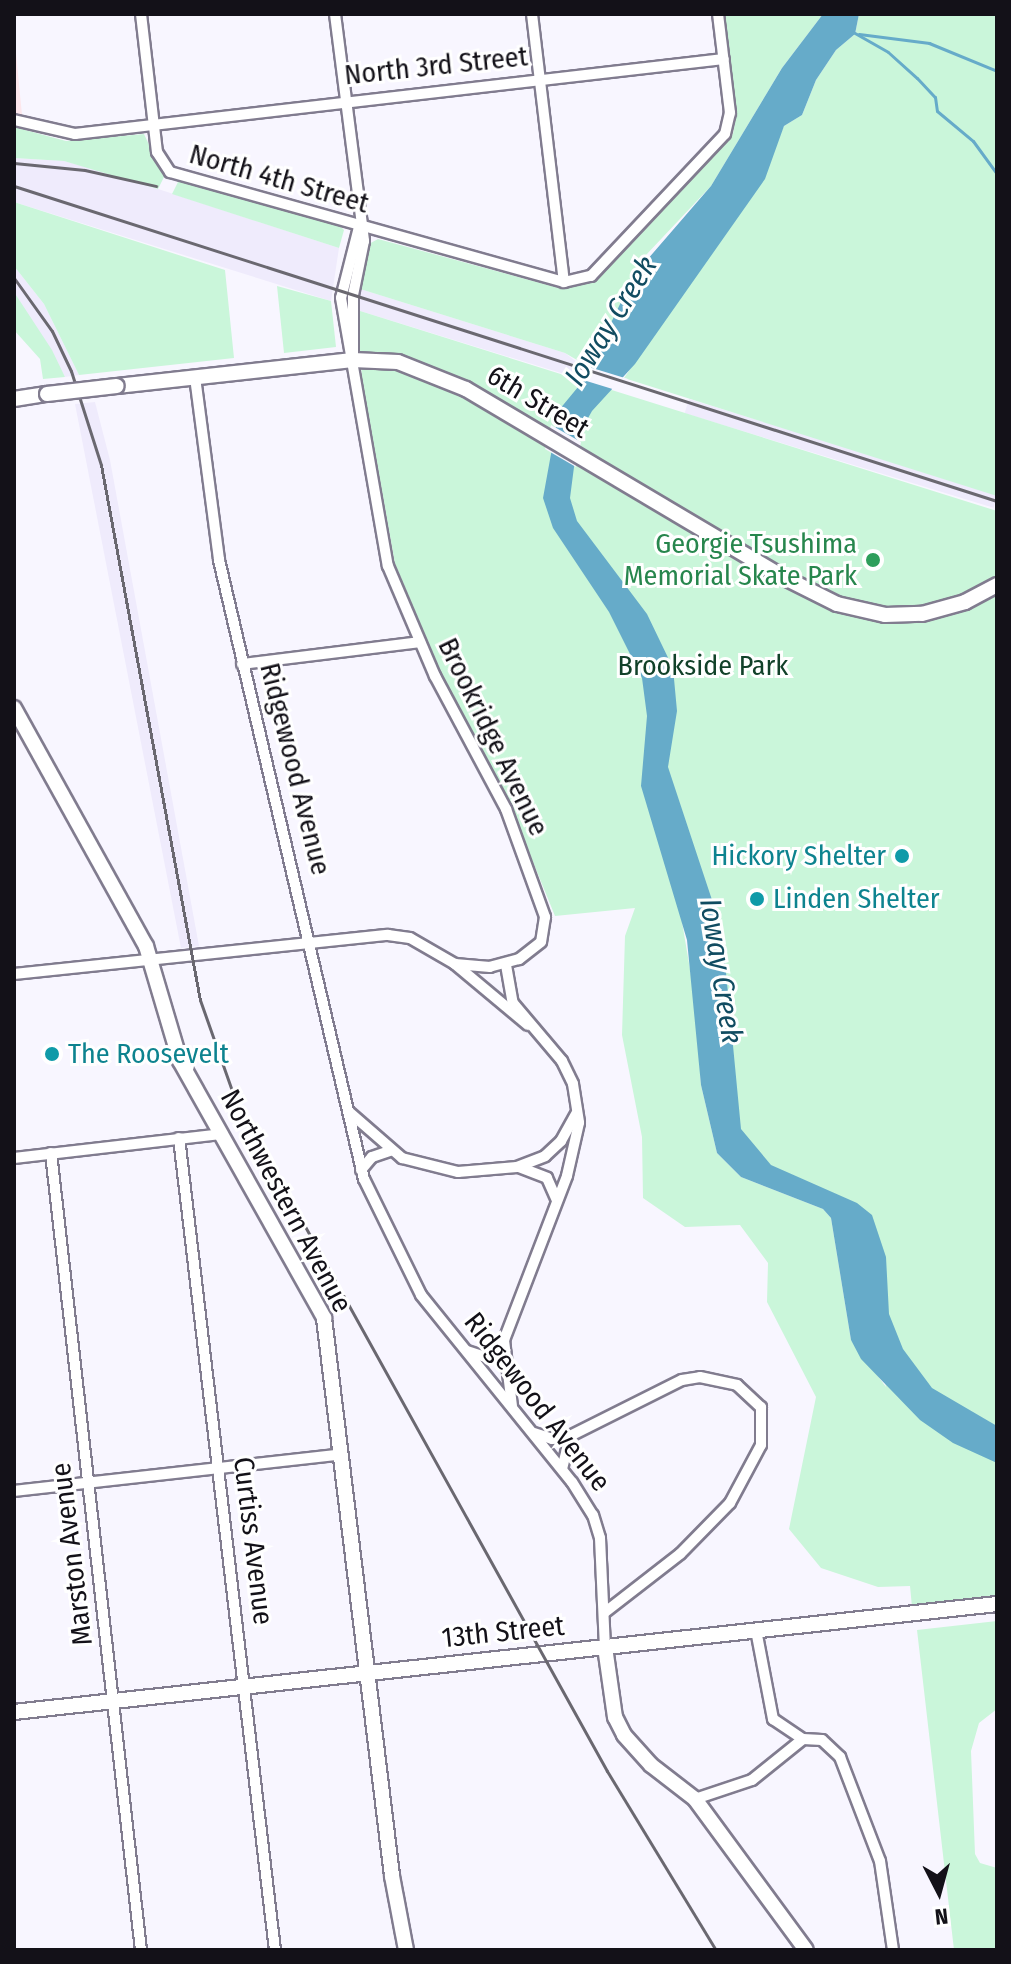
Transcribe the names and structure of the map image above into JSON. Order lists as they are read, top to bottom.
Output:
{
  "streets": {
    "main road": [
      "6th Street",
      "Ridgewood Avenue",
      "Northwestern Avenue",
      "13th Street"
    ],
    "street": [
      "North 3rd Street",
      "North 4th Street",
      "Brookridge Avenue",
      "Curtiss Avenue",
      "Marston Avenue"
    ]
  },
  "crossings": [
    ["North 3rd Street", "North 4th Street"],
    ["North 4th Street", "Brookridge Avenue"],
    ["6th Street", "Brookridge Avenue"],
    ["6th Street", "Ridgewood Avenue"],
    ["Ridgewood Avenue", "13th Street"],
    ["Northwestern Avenue", "13th Street"],
    ["Curtiss Avenue", "13th Street"],
    ["Marston Avenue", "13th Street"]
  ],
  "water": ["Ioway Creek"],
  "parks": ["Brookside Park"],
  "places": [
    "Georgie Tsushima Memorial Skate Park",
    "Hickory Shelter",
    "Linden Shelter",
    "The Roosevelt"
  ],
  "north": "bottom"
}
